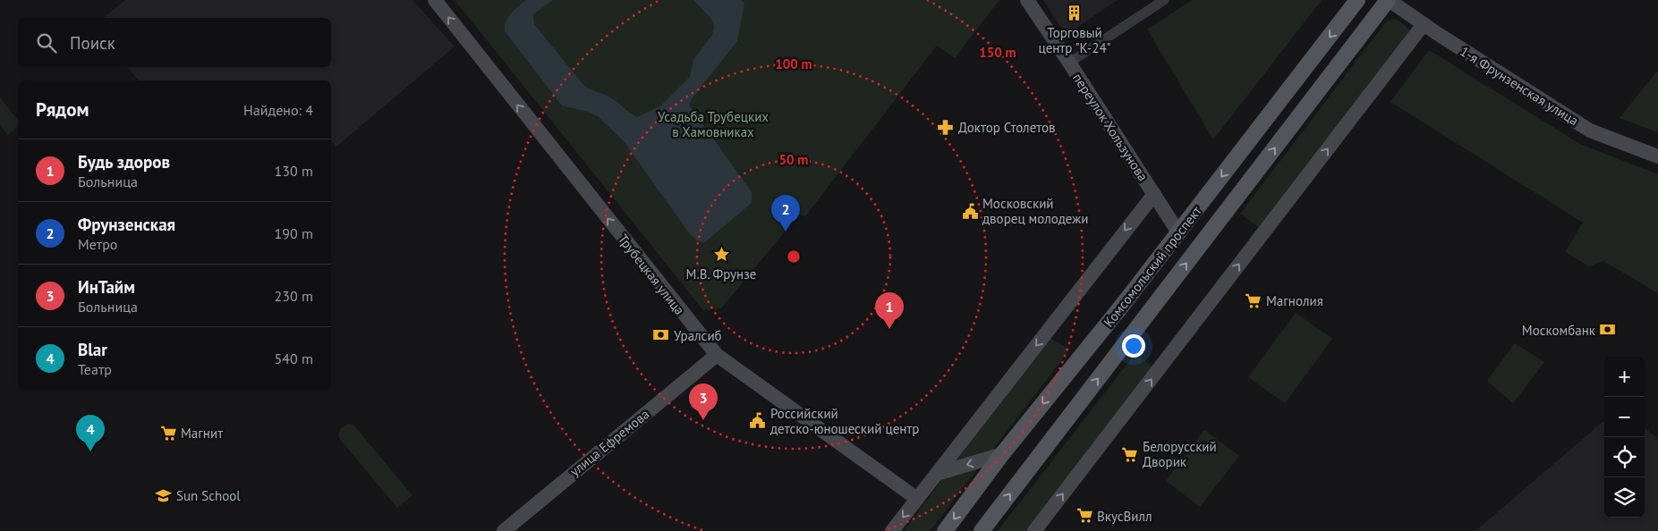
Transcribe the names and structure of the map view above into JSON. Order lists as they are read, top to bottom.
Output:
{
  "streets": {
    "main road": ["Комсомольский проспект"],
    "street": [
      "1-я Фрунзенская улица",
      "переулок Хользунова",
      "Трубецкая улица",
      "улица Ефремова"
    ]
  },
  "crossings": [
    ["1-я Фрунзенская улица", "Комсомольский проспект"],
    ["переулок Хользунова", "Комсомольский проспект"],
    ["Трубецкая улица", "улица Ефремова"]
  ],
  "one_way": ["Трубецкая улица"],
  "parks": ["Усадьба Трубецких в Хамовниках"],
  "places": {
    "building": ["Торговый центр \"К-24\""],
    "pharmacy": ["Доктор Столетов"],
    "public building": ["Московский дворец молодежи", "Российский детско-юношеский центр"],
    "place": ["М.В. Фрунзе"],
    "supermarket": [
      "Магнолия",
      "Магнит",
      "Белорусский Дворик",
      "ВкусВилл"
    ],
    "bank": ["Москомбанк", "Уралсиб"],
    "school or university": ["Sun School"]
  },
  "page": {
    "search": "Поиск",
    "heading": ["Рядом", "Найдено: 4"],
    "list": [
      {
        "mark": "1",
        "name": "Будь здоров",
        "note": "Больница",
        "value": "130 m"
      },
      {
        "mark": "2",
        "name": "Фрунзенская",
        "note": "Метро",
        "value": "190 m"
      },
      {
        "mark": "3",
        "name": "ИнТайм",
        "note": "Больница",
        "value": "230 m"
      },
      {
        "mark": "4",
        "name": "Blar",
        "note": "Театр",
        "value": "540 m"
      }
    ],
    "pins": [
      "2",
      "1",
      "3",
      "4"
    ],
    "map_buttons": ["+", "−"]
  },
  "rings": ["150 m", "100 m", "50 m"]
}
